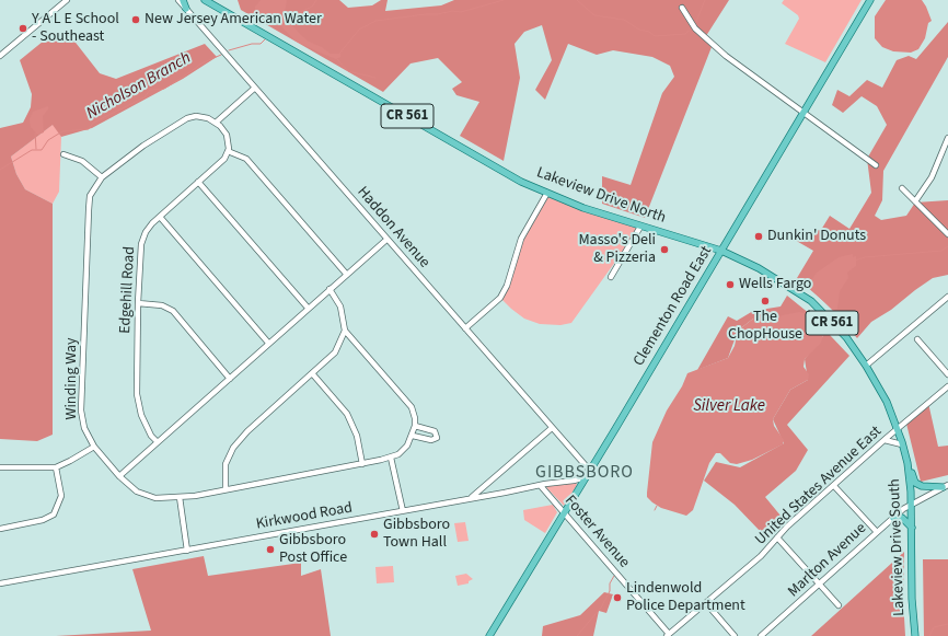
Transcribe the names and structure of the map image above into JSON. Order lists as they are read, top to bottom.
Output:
{
  "streets": {
    "main road": [
      "CR 561",
      "Lakeview Drive North",
      "Clementon Road East",
      "Lakeview Drive South"
    ],
    "street": [
      "Haddon Avenue",
      "Edgehill Road",
      "Winding Way",
      "United States Avenue East",
      "Kirkwood Road",
      "Foster Avenue",
      "Marlton Avenue"
    ]
  },
  "crossings": [
    ["Lakeview Drive North", "Clementon Road East"],
    ["Lakeview Drive North", "Lakeview Drive South"],
    ["Haddon Avenue", "Clementon Road East"],
    ["Clementon Road East", "Kirkwood Road"],
    ["Clementon Road East", "Foster Avenue"],
    ["Clementon Road East", "Lakeview Drive South"],
    ["United States Avenue East", "Foster Avenue"],
    ["United States Avenue East", "Lakeview Drive South"],
    ["Kirkwood Road", "Foster Avenue"],
    ["Lakeview Drive South", "Marlton Avenue"]
  ],
  "districts": ["GIBBSBORO"],
  "water": ["Nicholson Branch", "Silver Lake"],
  "places": [
    "New Jersey American Water",
    "Y A L E School - Southeast",
    "Dunkin' Donuts",
    "Masso's Deli & Pizzeria",
    "Wells Fargo",
    "The ChopHouse",
    "Gibbsboro Town Hall",
    "Gibbsboro Post Office",
    "Lindenwold Police Department"
  ]
}
